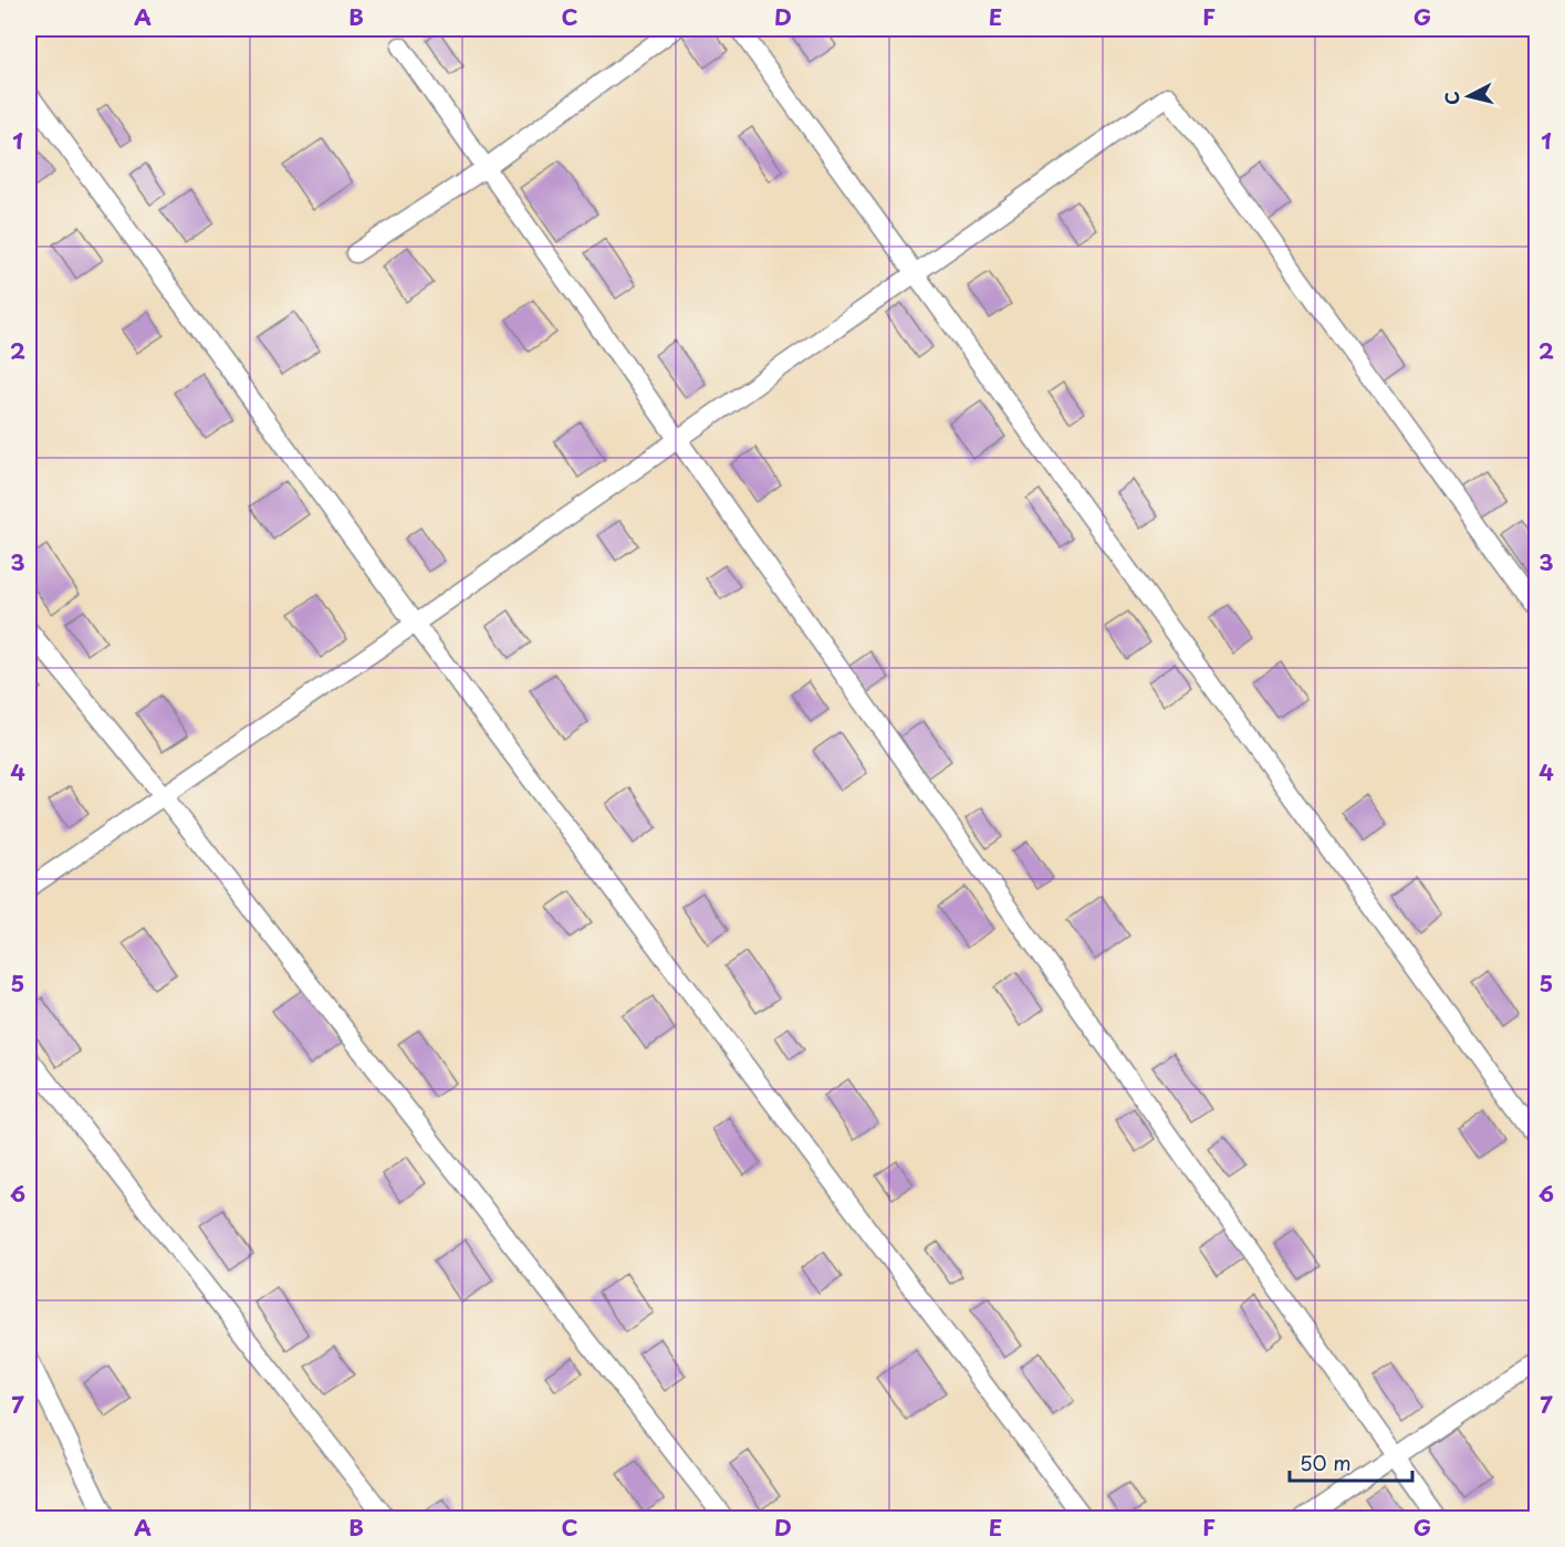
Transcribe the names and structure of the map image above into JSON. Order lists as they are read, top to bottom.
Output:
{
  "scale_bar": "50 m",
  "north": "left",
  "grid": {
    "columns": [
      "A",
      "B",
      "C",
      "D",
      "E",
      "F",
      "G"
    ],
    "rows": [
      "1",
      "2",
      "3",
      "4",
      "5",
      "6",
      "7"
    ]
  }
}
